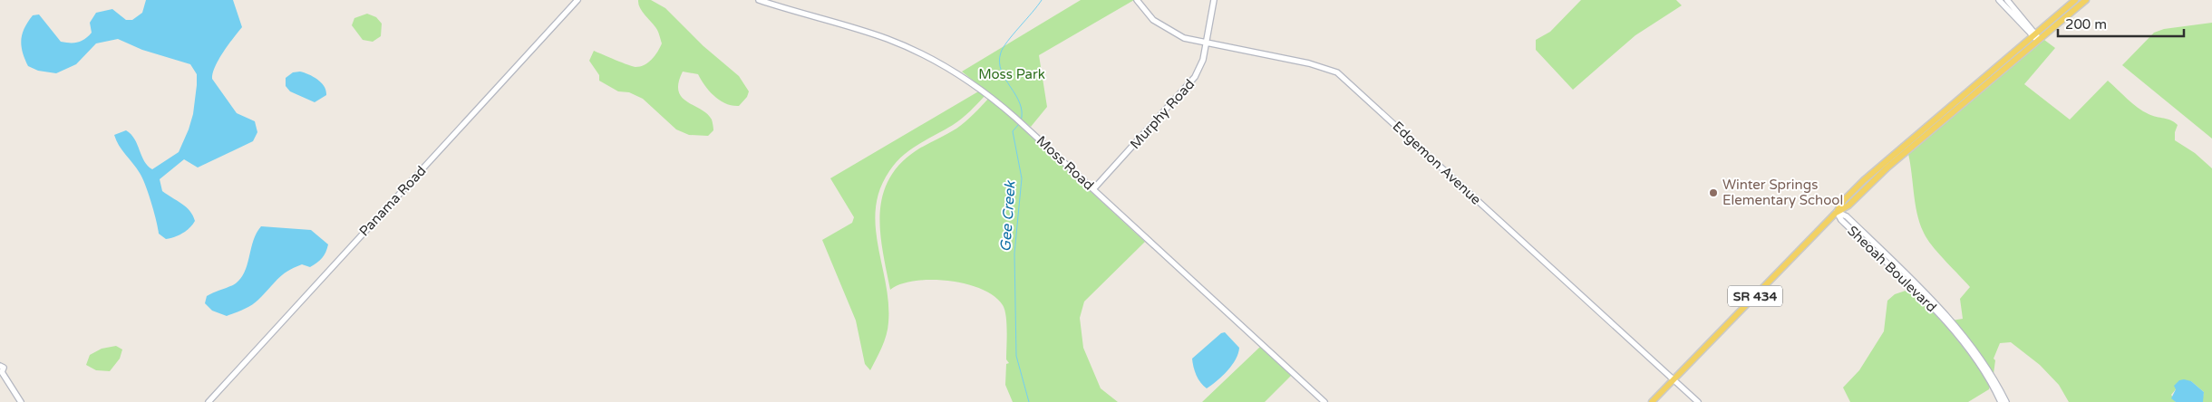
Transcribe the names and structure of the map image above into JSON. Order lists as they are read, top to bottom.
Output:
{
  "streets": {
    "main road": ["SR 434"],
    "street": [
      "Murphy Road",
      "Moss Road",
      "Edgemon Avenue",
      "Panama Road",
      "Sheoah Boulevard"
    ]
  },
  "crossings": [
    ["Murphy Road", "Moss Road"],
    ["Murphy Road", "Edgemon Avenue"],
    ["Edgemon Avenue", "SR 434"],
    ["Sheoah Boulevard", "SR 434"]
  ],
  "water": ["Gee Creek"],
  "parks": ["Moss Park"],
  "places": ["Winter Springs Elementary School"],
  "scale_bar": "200 m"
}
